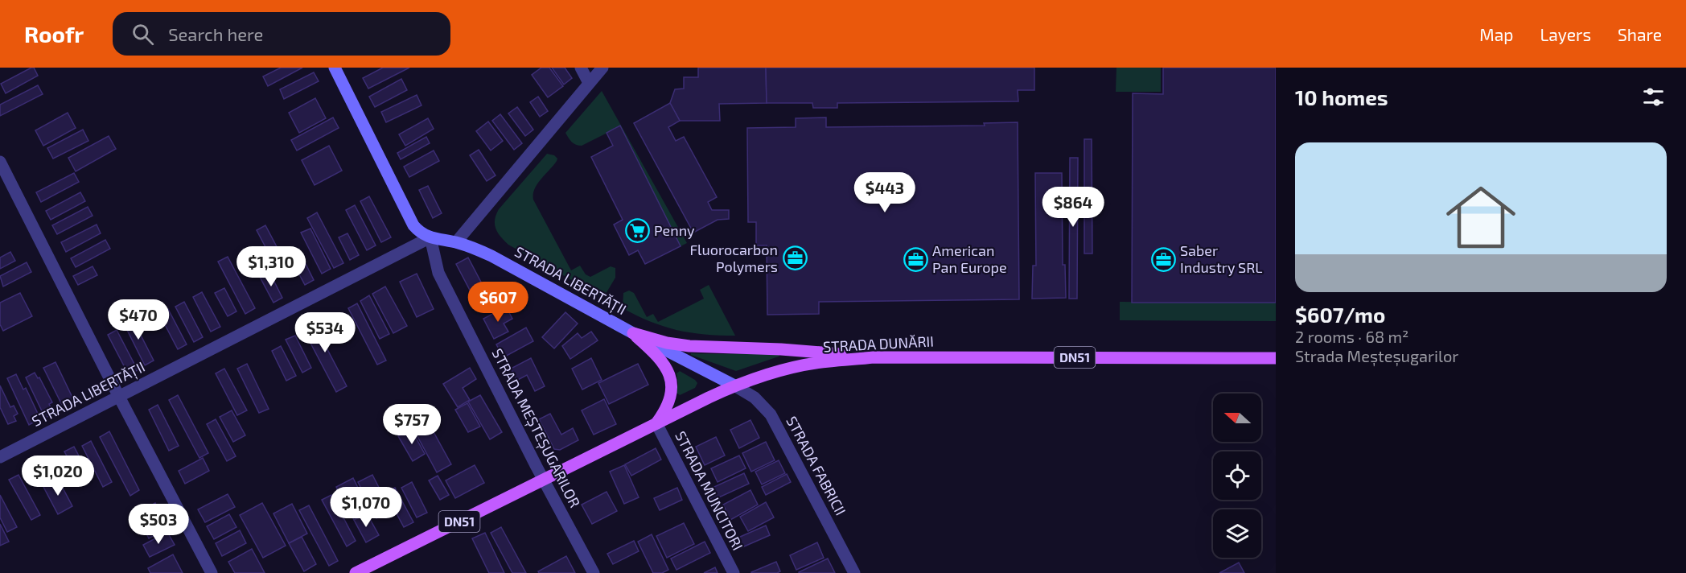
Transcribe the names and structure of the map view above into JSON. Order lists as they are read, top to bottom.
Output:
{
  "streets": {
    "main road": ["STRADA DUNĂRII", "DN51"],
    "street": [
      "STRADA LIBERTĂȚII",
      "STRADA MEȘTEȘUGARILOR",
      "STRADA FABRICII",
      "STRADA MUNCITORI"
    ]
  },
  "crossings": [
    ["STRADA LIBERTĂȚII", "STRADA DUNĂRII"],
    ["STRADA LIBERTĂȚII", "STRADA MEȘTEȘUGARILOR"],
    ["STRADA LIBERTĂȚII", "STRADA FABRICII"],
    ["STRADA DUNĂRII", "STRADA MEȘTEȘUGARILOR"],
    ["STRADA DUNĂRII", "STRADA FABRICII"],
    ["STRADA DUNĂRII", "STRADA MUNCITORI"]
  ],
  "places": {
    "supermarket": ["Penny"],
    "office": ["Fluorocarbon Polymers", "American Pan Europe", "Saber Industry SRL"]
  },
  "north": "left",
  "page": {
    "header": "Roofr",
    "search": "Search here",
    "nav": ["Map", "Layers", "Share"],
    "heading": "10 homes",
    "list": [
      {
        "name": "$607/mo",
        "note": "2 rooms · 68 m² · Strada Meșteșugarilor"
      }
    ],
    "price": [
      "$443",
      "$864",
      "$1,310",
      "$607",
      "$470",
      "$534",
      "$757",
      "$1,020",
      "$1,070",
      "$503"
    ]
  }
}
